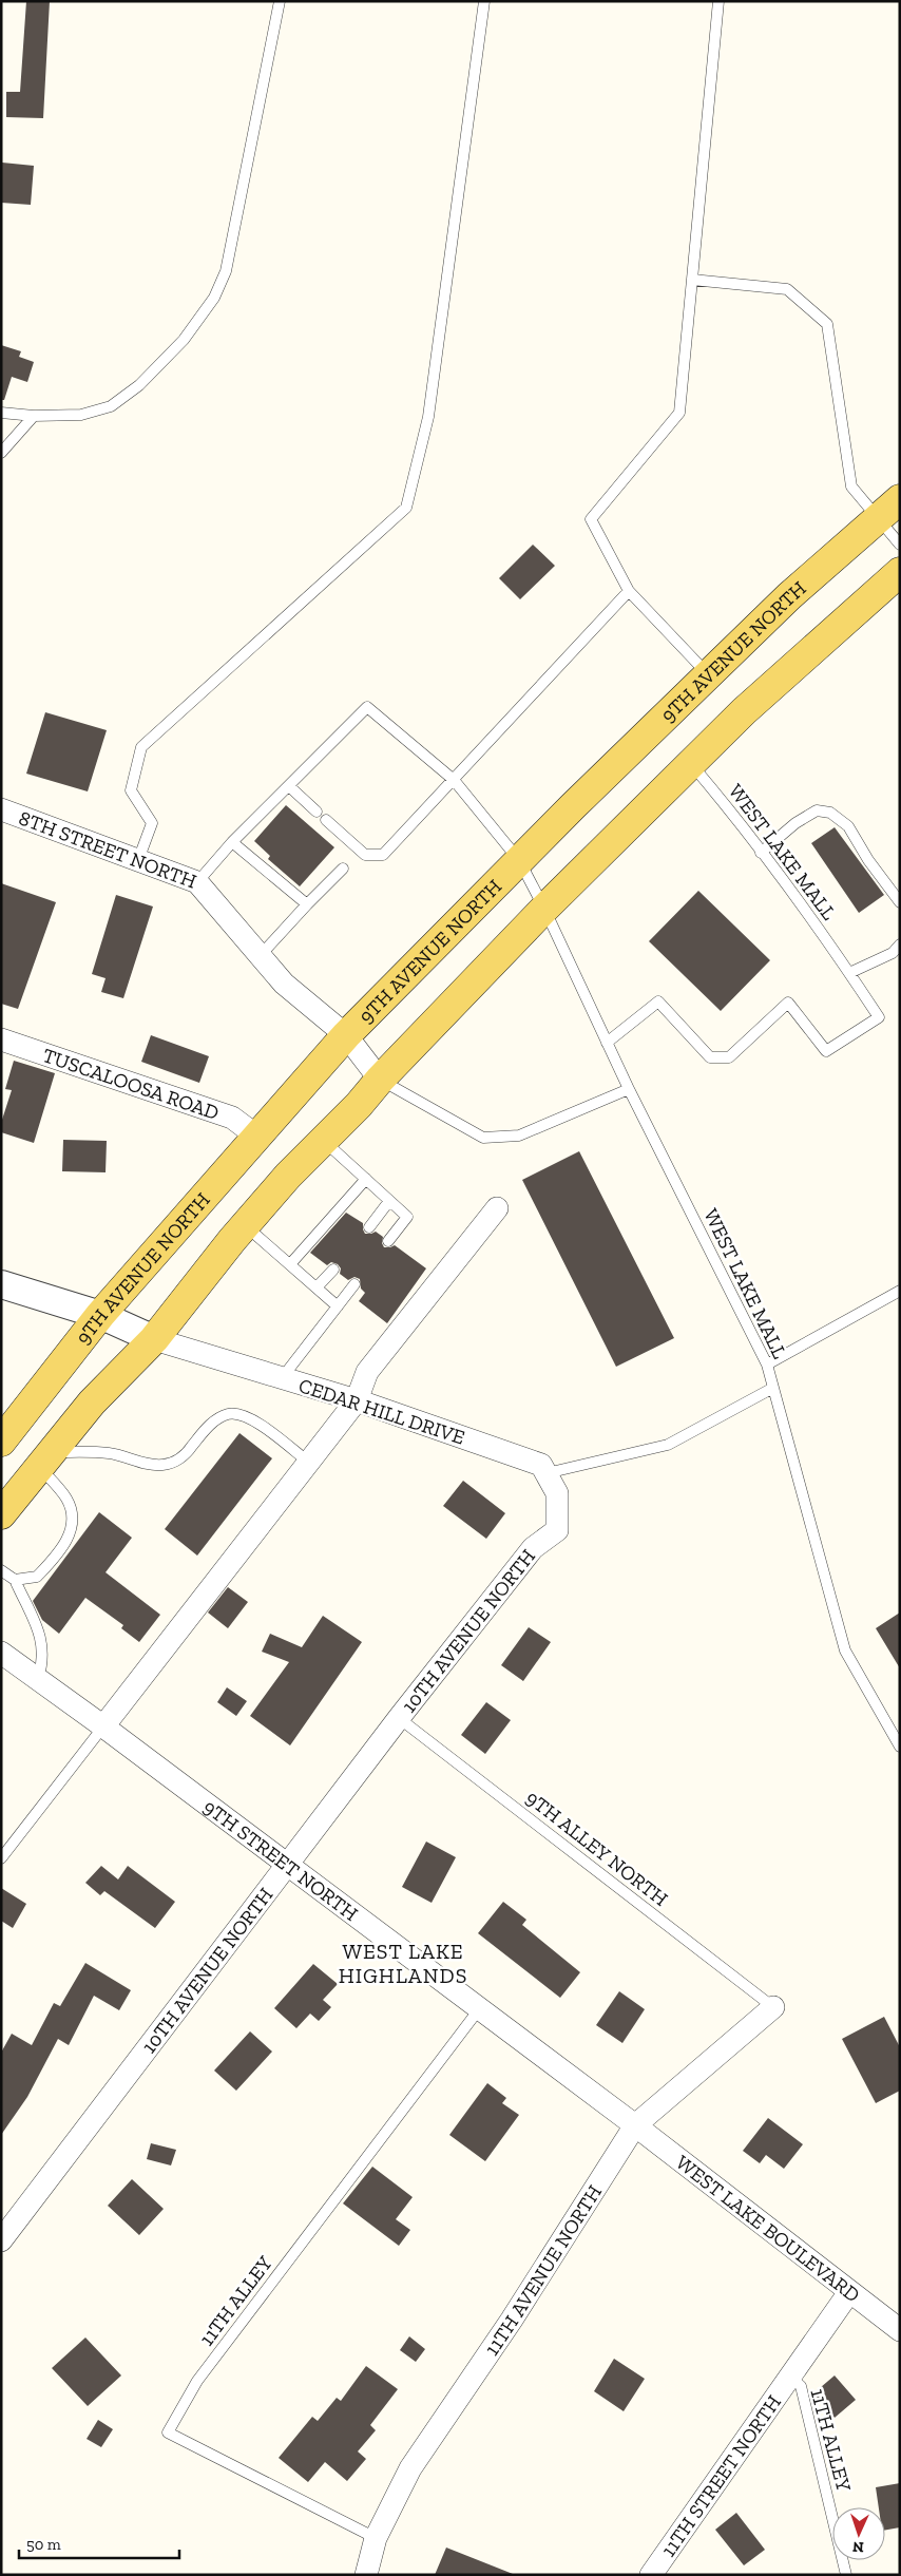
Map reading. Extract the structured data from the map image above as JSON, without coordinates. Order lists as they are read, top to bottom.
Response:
{
  "streets": {
    "main road": ["9TH AVENUE NORTH"],
    "street": [
      "8TH STREET NORTH",
      "TUSCALOOSA ROAD",
      "CEDAR HILL DRIVE",
      "10TH AVENUE NORTH",
      "9TH STREET NORTH",
      "WEST LAKE BOULEVARD",
      "11TH AVENUE NORTH",
      "11TH STREET NORTH"
    ],
    "lane": ["WEST LAKE MALL", "9TH ALLEY NORTH", "11TH ALLEY"]
  },
  "crossings": [
    ["9TH AVENUE NORTH", "8TH STREET NORTH"],
    ["9TH AVENUE NORTH", "WEST LAKE MALL"],
    ["9TH AVENUE NORTH", "TUSCALOOSA ROAD"],
    ["CEDAR HILL DRIVE", "10TH AVENUE NORTH"],
    ["10TH AVENUE NORTH", "9TH ALLEY NORTH"],
    ["10TH AVENUE NORTH", "9TH STREET NORTH"],
    ["9TH ALLEY NORTH", "11TH AVENUE NORTH"],
    ["9TH STREET NORTH", "WEST LAKE BOULEVARD"],
    ["9TH STREET NORTH", "11TH AVENUE NORTH"],
    ["9TH STREET NORTH", "11TH ALLEY"],
    ["WEST LAKE BOULEVARD", "11TH AVENUE NORTH"],
    ["WEST LAKE BOULEVARD", "11TH STREET NORTH"],
    ["11TH AVENUE NORTH", "11TH ALLEY"],
    ["11TH ALLEY", "11TH STREET NORTH"]
  ],
  "districts": ["WEST LAKE HIGHLANDS"],
  "scale_bar": "50 m",
  "north": "bottom"
}
